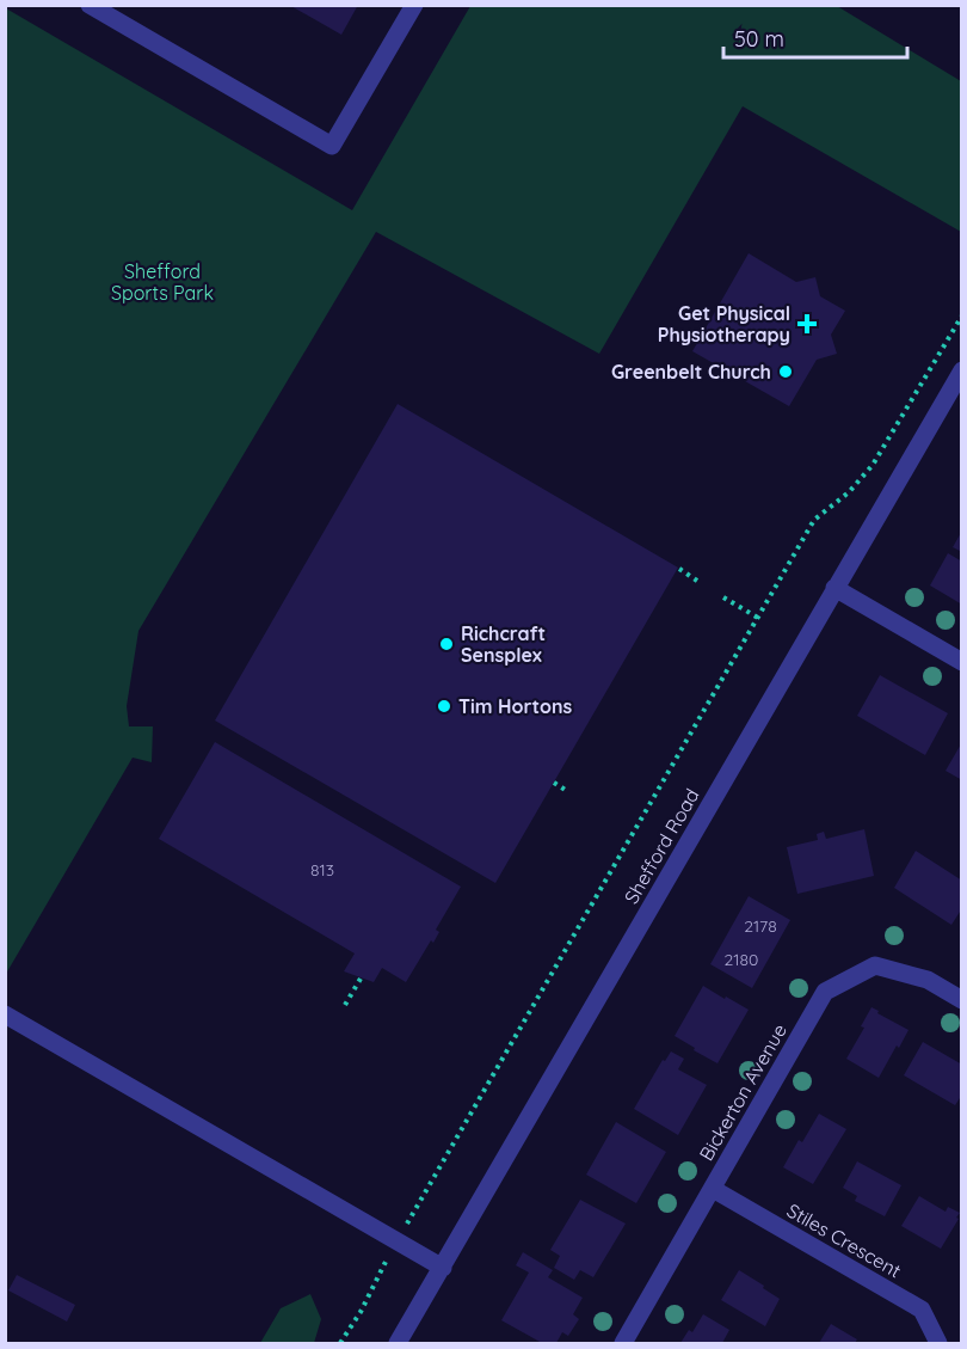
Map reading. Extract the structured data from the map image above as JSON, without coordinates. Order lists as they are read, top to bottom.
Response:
{
  "streets": {
    "street": ["Shefford Road", "Bickerton Avenue", "Stiles Crescent"]
  },
  "crossings": [
    ["Bickerton Avenue", "Stiles Crescent"]
  ],
  "parks": ["Shefford Sports Park"],
  "places": {
    "health": ["Get Physical Physiotherapy"],
    "other": ["Greenbelt Church", "Richcraft Sensplex", "Tim Hortons"]
  },
  "house_numbers": ["813", "2178", "2180"],
  "scale_bar": "50 m"
}
